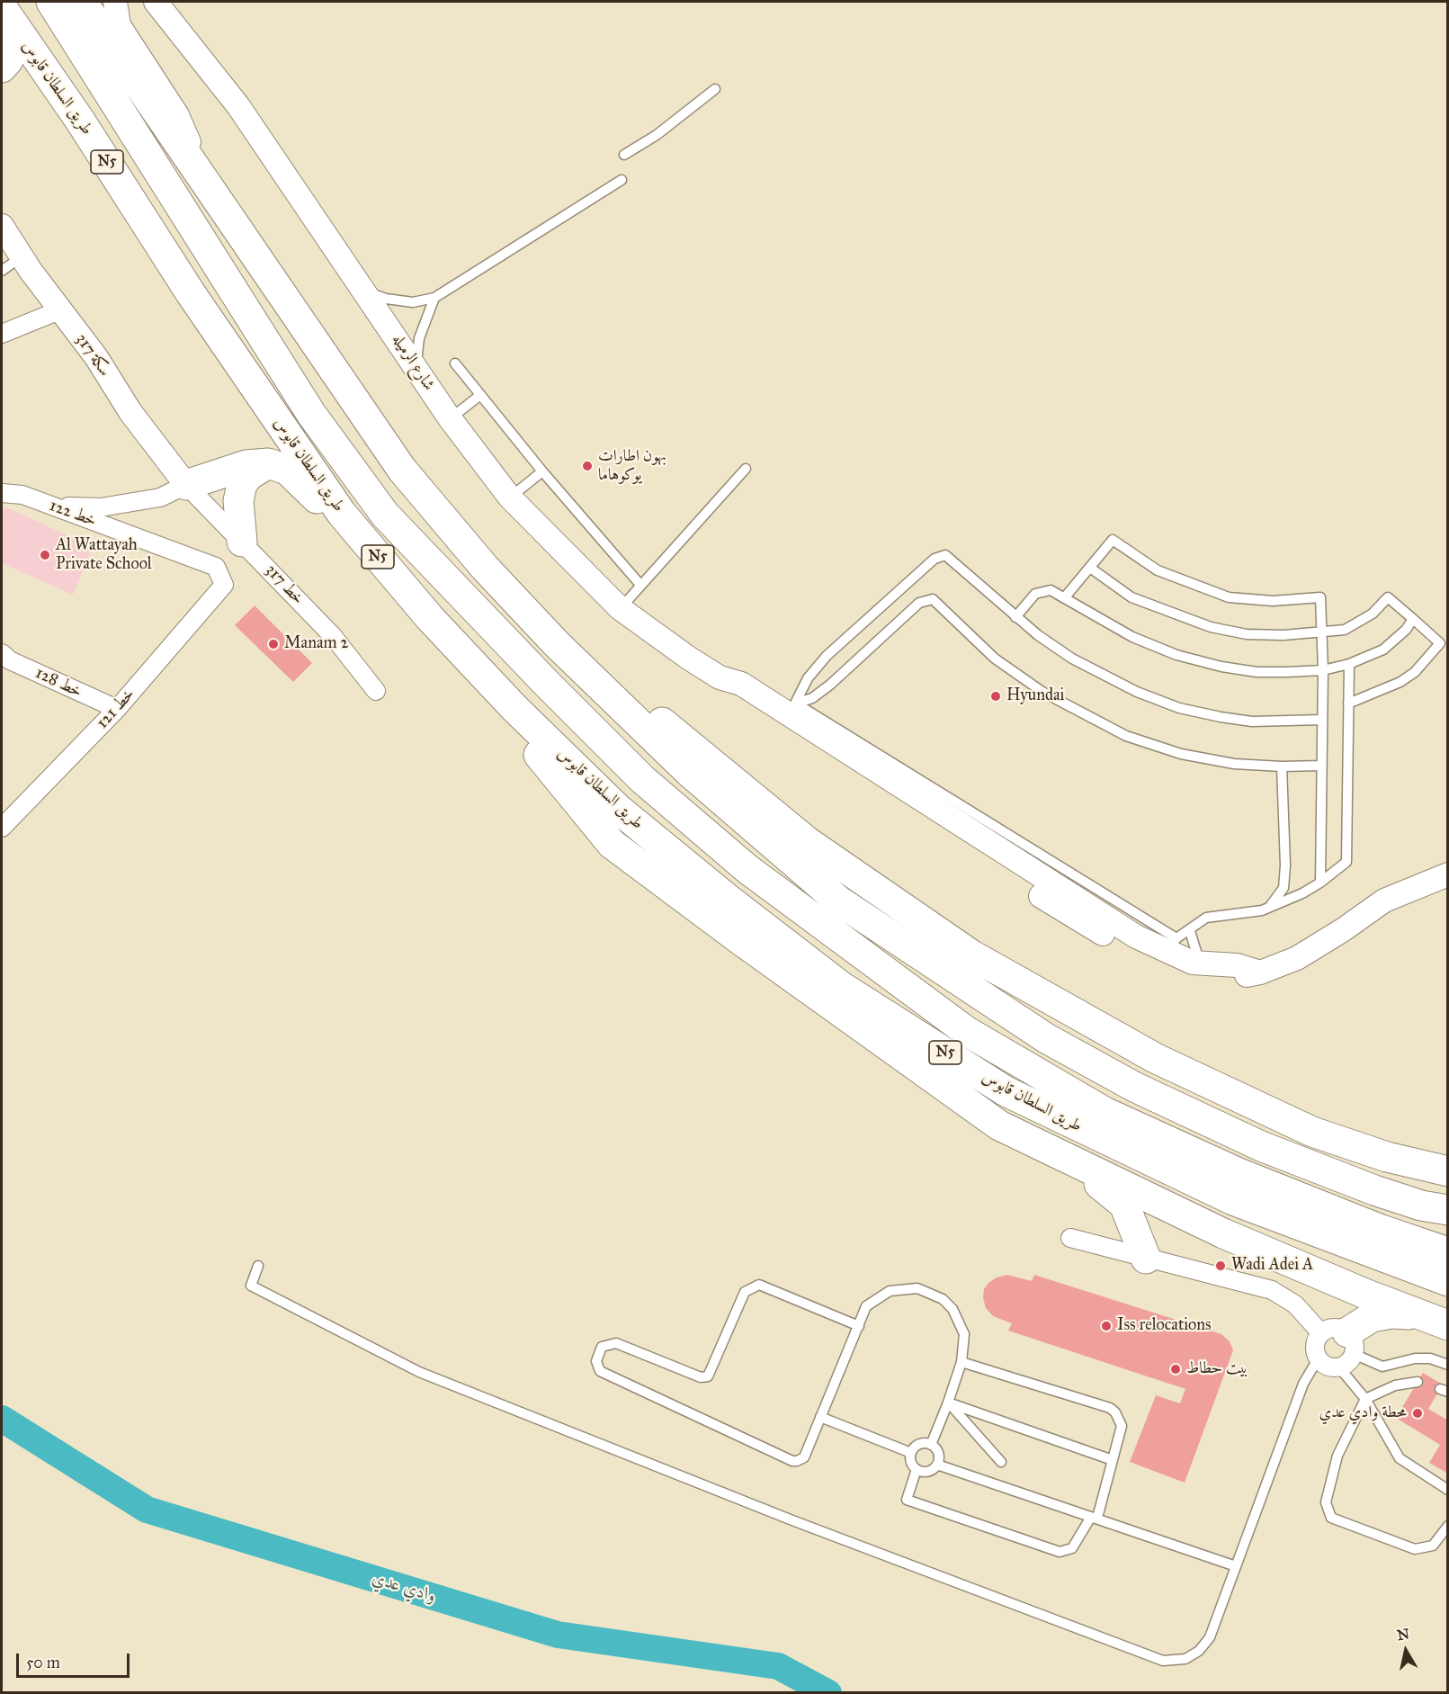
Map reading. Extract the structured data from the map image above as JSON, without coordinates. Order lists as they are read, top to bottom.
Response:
{
  "streets": {
    "highway": ["طريق السلطان قابوس", "N5"],
    "street": [
      "سكة 317",
      "شارع الرميله",
      "خط 122",
      "خط 317",
      "خط 128",
      "خط 121"
    ]
  },
  "crossings": [
    ["سكة 317", "خط 317"],
    ["خط 122", "خط 121"],
    ["خط 128", "خط 121"]
  ],
  "water": ["وادي عدي"],
  "places": [
    "بهون اطارات يوكوهاما",
    "Al Wattayah Private School",
    "Manam 2",
    "Hyundai",
    "Wadi Adei A",
    "Iss relocations",
    "بيت حطاط",
    "محطة وادي عدي"
  ],
  "scale_bar": "50 m",
  "north": "top"
}
